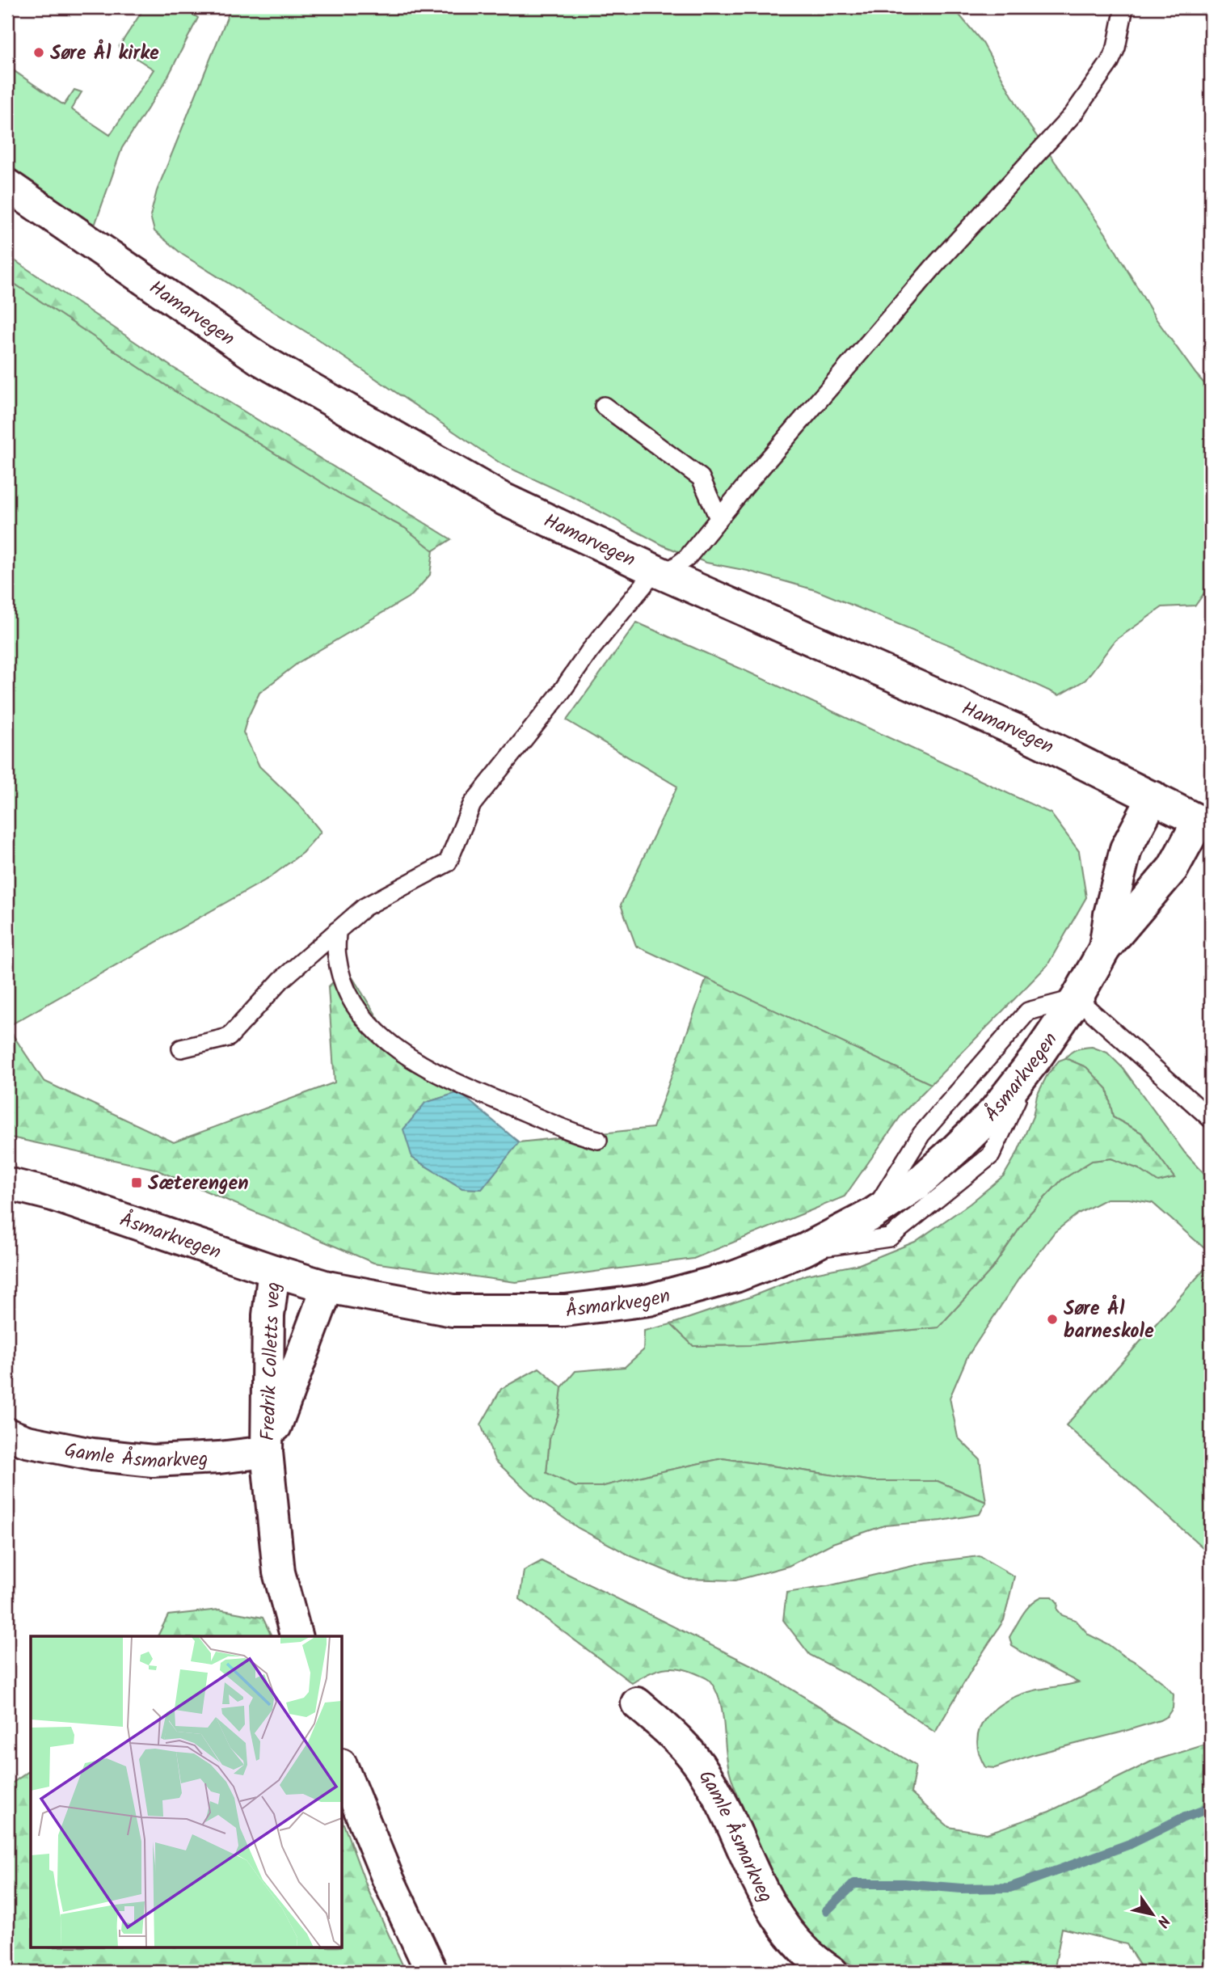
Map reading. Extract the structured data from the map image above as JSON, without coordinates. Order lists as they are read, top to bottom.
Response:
{
  "streets": {
    "main road": [
      "Hamarvegen",
      "Åsmarkvegen",
      "Fredrik Colletts veg",
      "Gamle Åsmarkveg"
    ]
  },
  "crossings": [
    ["Hamarvegen", "Åsmarkvegen"],
    ["Åsmarkvegen", "Fredrik Colletts veg"],
    ["Fredrik Colletts veg", "Gamle Åsmarkveg"]
  ],
  "places": {
    "other": ["Søre Ål kirke", "Søre Ål barneskole"],
    "transit": ["Sæterengen"]
  },
  "north": "bottom right"
}
